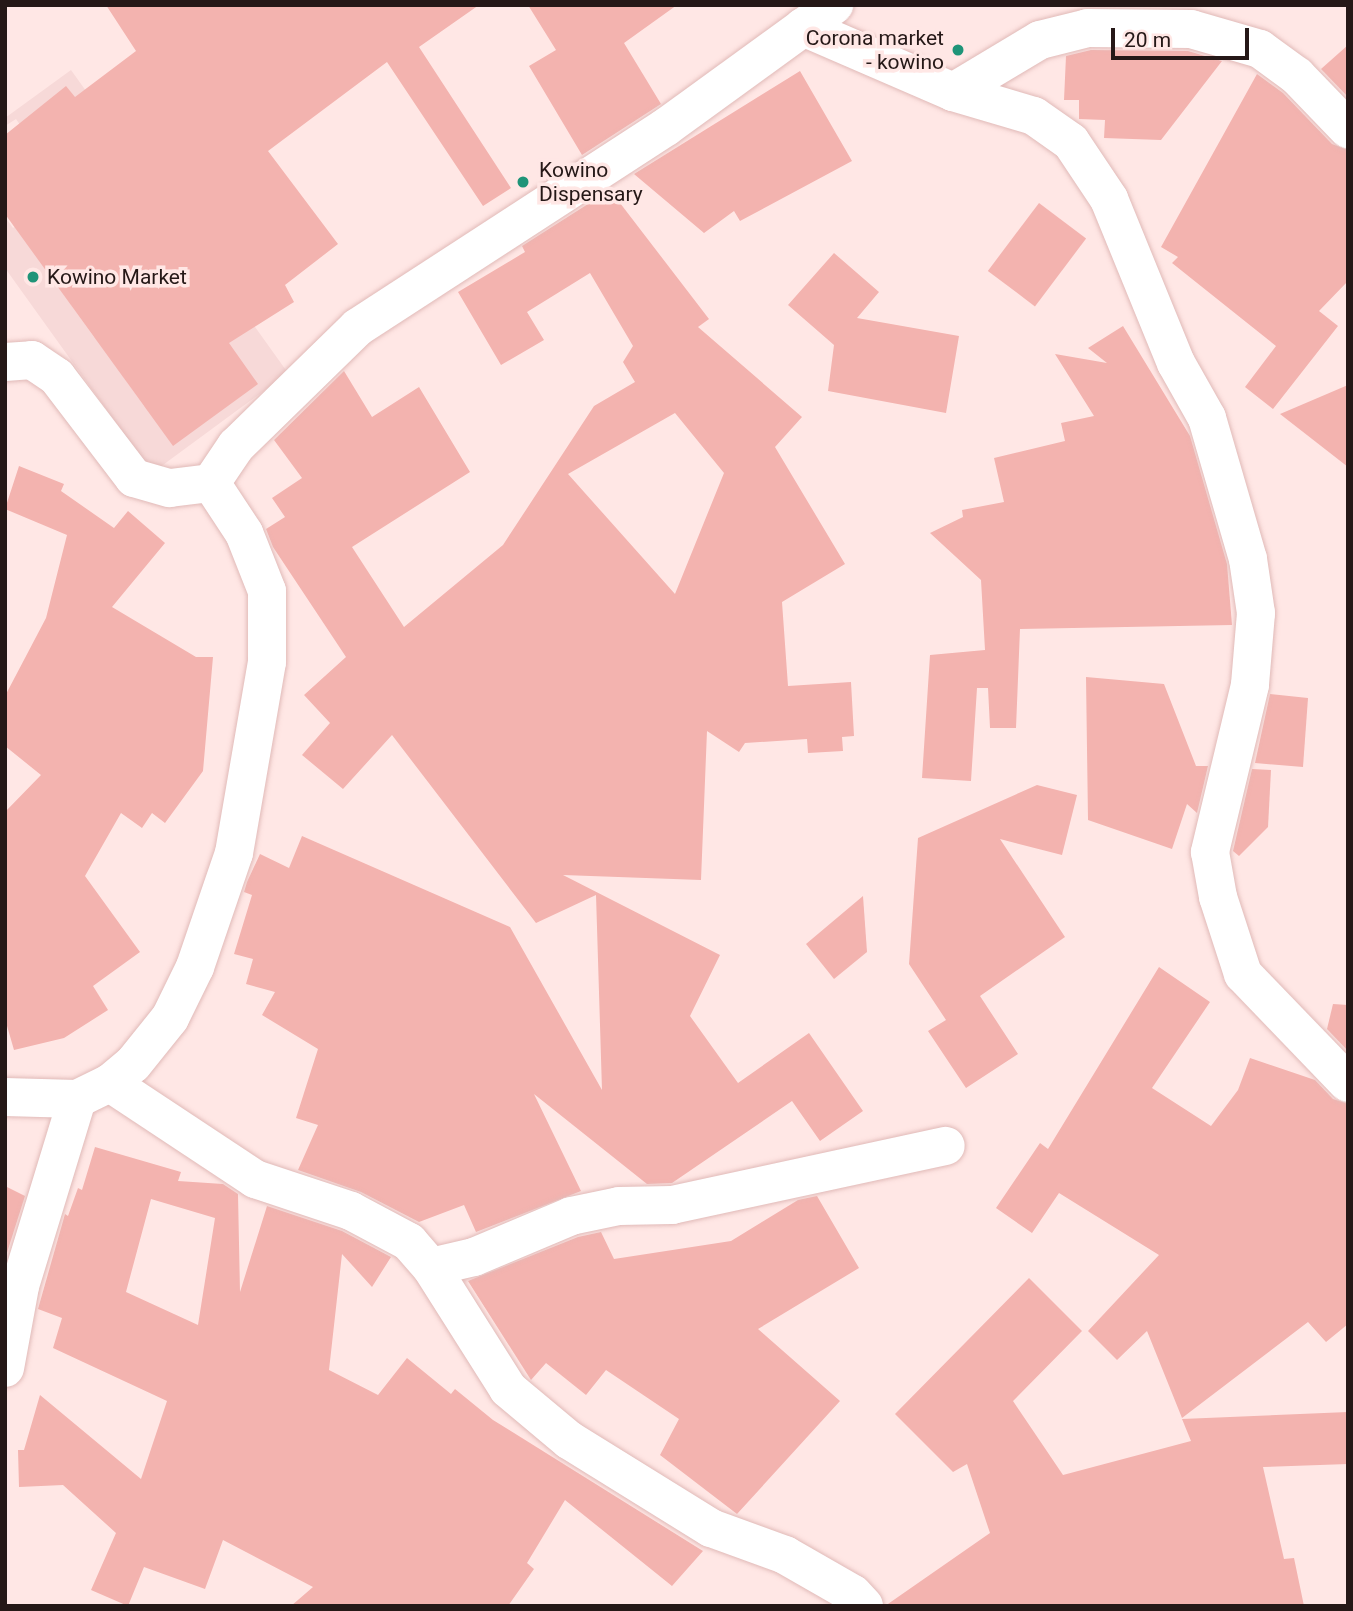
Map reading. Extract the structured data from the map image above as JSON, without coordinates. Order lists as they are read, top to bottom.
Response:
{
  "places": ["Corona market - kowino", "Kowino Dispensary", "Kowino Market"],
  "scale_bar": "20 m"
}
